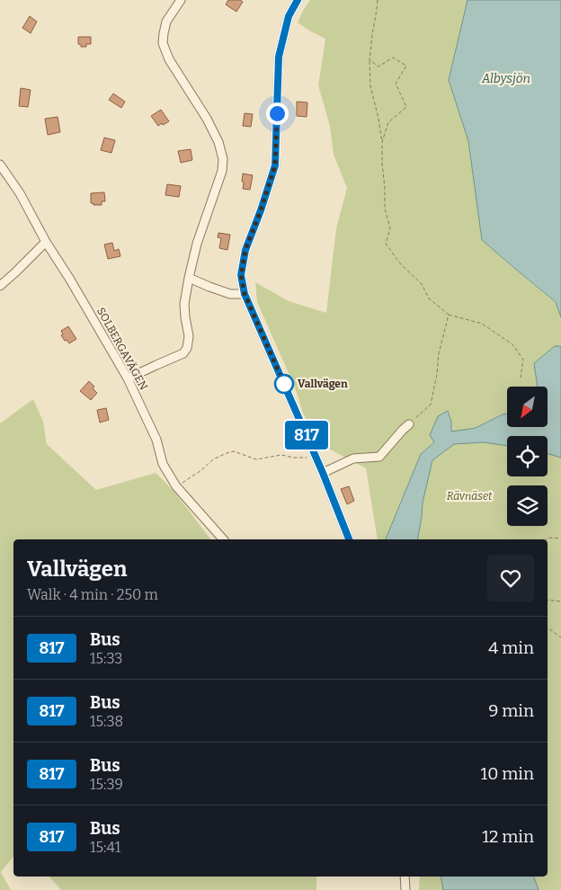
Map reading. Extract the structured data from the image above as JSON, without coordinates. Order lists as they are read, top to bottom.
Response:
{
  "streets": {
    "street": ["SOLBERGAVÄGEN"]
  },
  "water": ["Albysjön"],
  "parks": ["Rävnäset"],
  "places": ["Vallvägen"],
  "lines": ["bus line 817"],
  "north": "bottom left",
  "page": {
    "on_map": "817",
    "heading": ["Vallvägen", "Walk · 4 min · 250 m"],
    "list": [
      {
        "mark": "817",
        "name": "Bus",
        "note": "15:33",
        "value": "4 min"
      },
      {
        "mark": "817",
        "name": "Bus",
        "note": "15:38",
        "value": "9 min"
      },
      {
        "mark": "817",
        "name": "Bus",
        "note": "15:39",
        "value": "10 min"
      },
      {
        "mark": "817",
        "name": "Bus",
        "note": "15:41",
        "value": "12 min"
      }
    ]
  }
}
